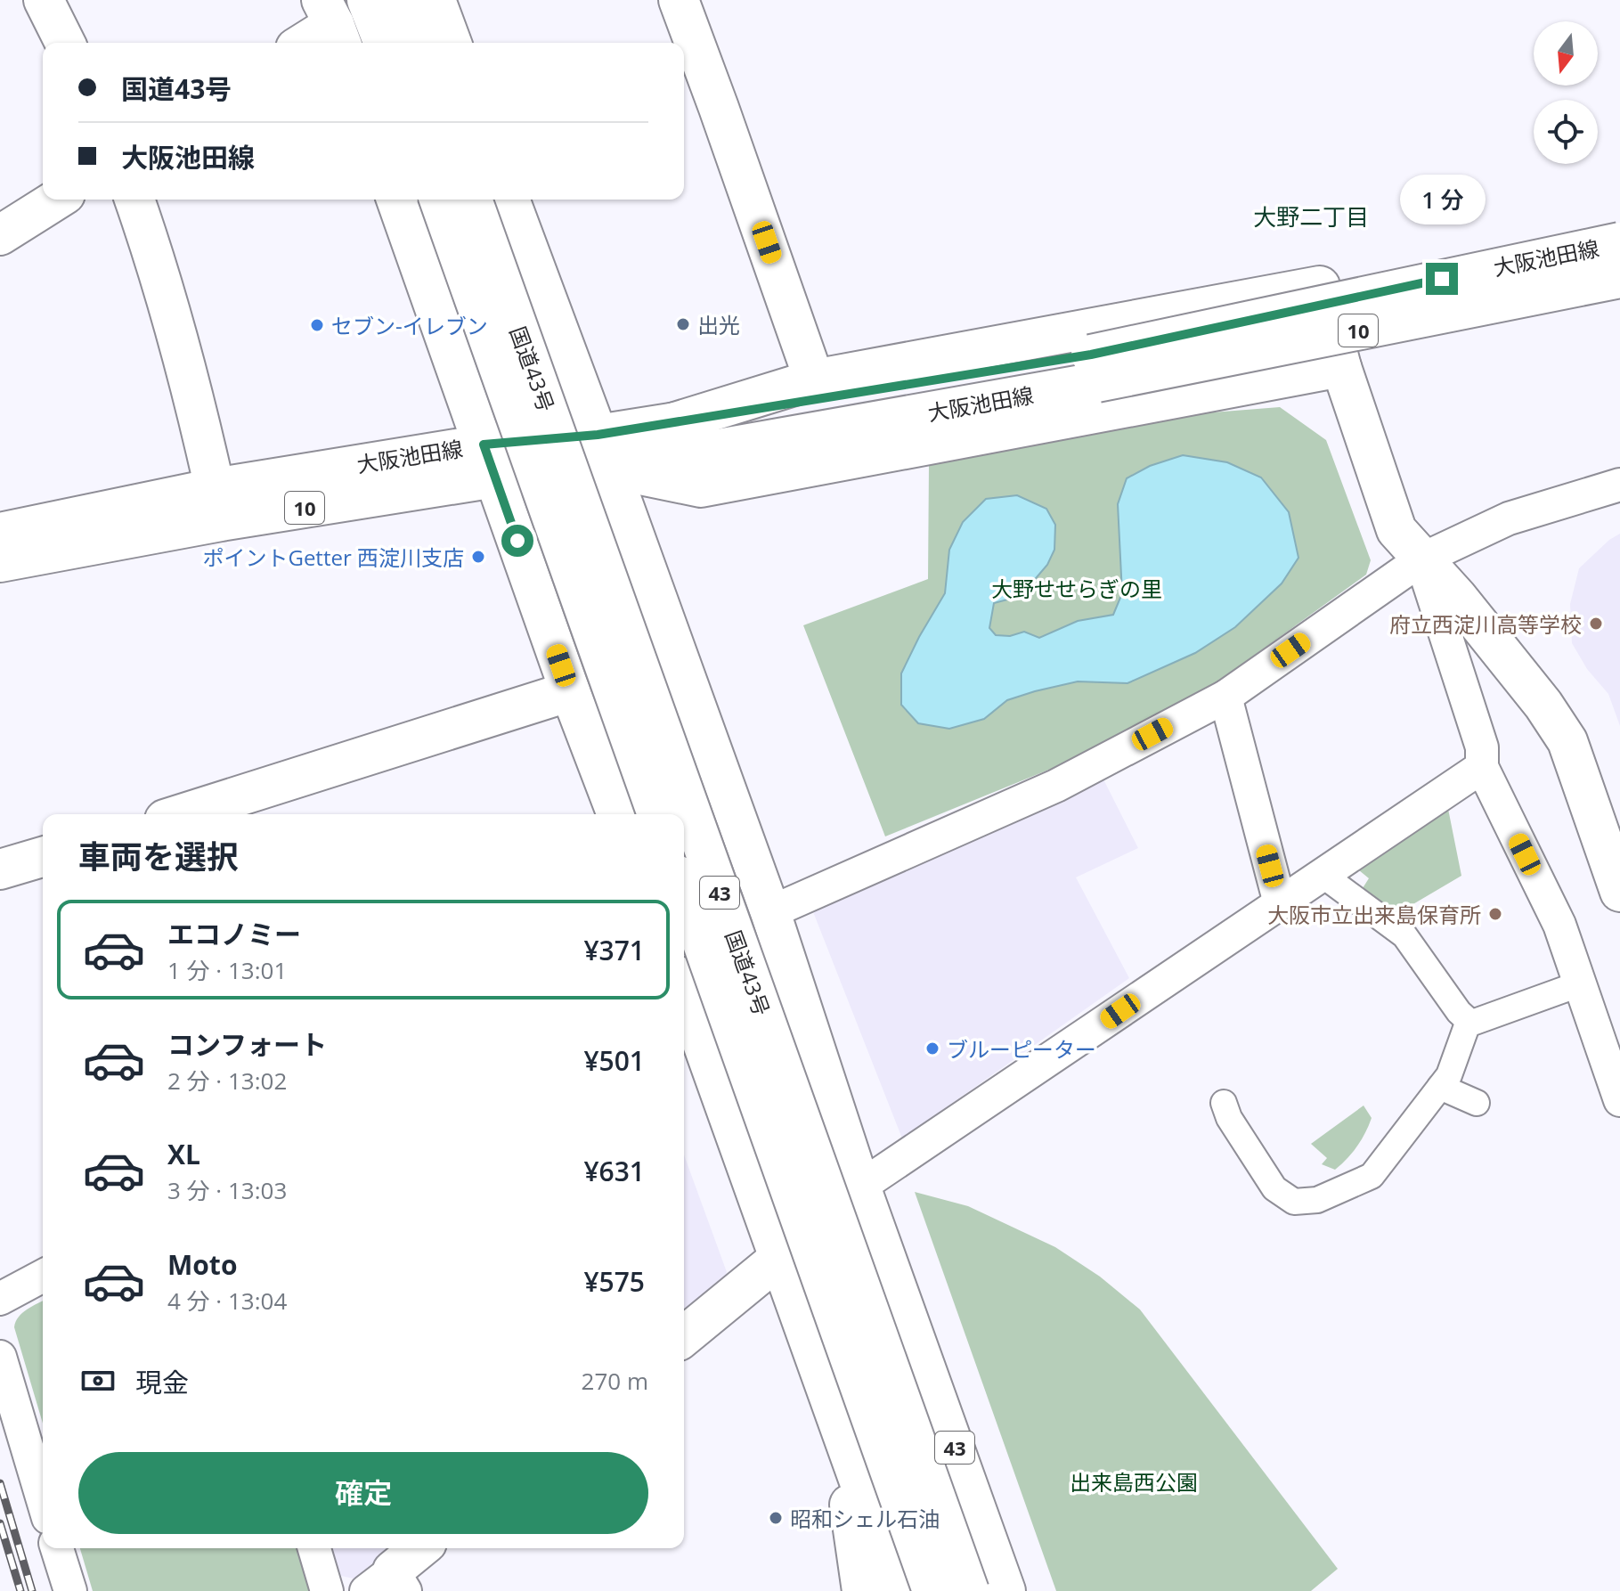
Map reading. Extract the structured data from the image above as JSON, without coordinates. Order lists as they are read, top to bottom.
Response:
{
  "streets": {
    "main road": [
      "大阪池田線",
      "10",
      "国道43号",
      "43"
    ]
  },
  "crossings": [
    ["大阪池田線", "国道43号"]
  ],
  "districts": ["大野二丁目"],
  "parks": ["大野せせらぎの里", "出来島西公園"],
  "places": [
    "出光",
    "セブン-イレブン",
    "ポイントGetter 西淀川支店",
    "府立西淀川高等学校",
    "大阪市立出来島保育所",
    "ブルーピーター",
    "昭和シェル石油"
  ],
  "north": "bottom",
  "page": {
    "banner": ["国道43号", "大阪池田線"],
    "bubble": "1 分",
    "heading": "車両を選択",
    "list": [
      {
        "name": "エコノミー",
        "note": "1 分 · 13:01",
        "value": "¥371"
      },
      {
        "name": "コンフォート",
        "note": "2 分 · 13:02",
        "value": "¥501"
      },
      {
        "name": "XL",
        "note": "3 分 · 13:03",
        "value": "¥631"
      },
      {
        "name": "Moto",
        "note": "4 分 · 13:04",
        "value": "¥575"
      }
    ],
    "pay": ["現金", "270 m"],
    "buttons": "確定"
  }
}
